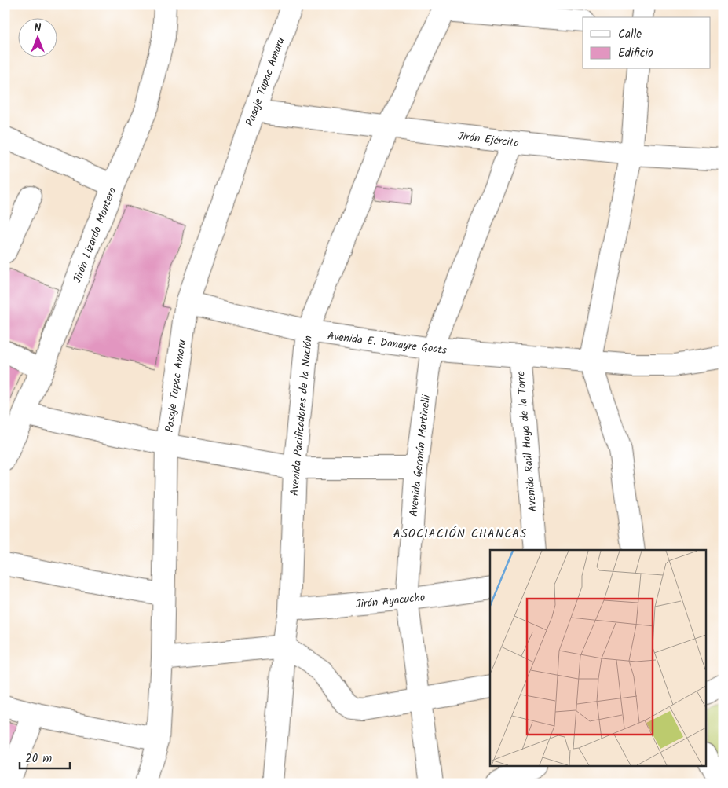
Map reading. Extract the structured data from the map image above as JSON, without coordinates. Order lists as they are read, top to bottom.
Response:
{
  "streets": {
    "street": [
      "Pasaje Tupac Amaru",
      "Jirón Ejército",
      "Jirón Lizardo Montero",
      "Avenida E. Donayre Goots",
      "Avenida Pacificadores de la Nación",
      "Avenida Raúl Haya de la Torre",
      "Avenida Germán Martinelli",
      "Jirón Ayacucho"
    ]
  },
  "crossings": [
    ["Pasaje Tupac Amaru", "Jirón Ejército"],
    ["Pasaje Tupac Amaru", "Avenida E. Donayre Goots"],
    ["Jirón Ejército", "Avenida Pacificadores de la Nación"],
    ["Jirón Ejército", "Avenida Germán Martinelli"],
    ["Avenida E. Donayre Goots", "Avenida Pacificadores de la Nación"],
    ["Avenida E. Donayre Goots", "Avenida Raúl Haya de la Torre"],
    ["Avenida E. Donayre Goots", "Avenida Germán Martinelli"],
    ["Avenida Pacificadores de la Nación", "Jirón Ayacucho"],
    ["Avenida Germán Martinelli", "Jirón Ayacucho"]
  ],
  "districts": ["ASOCIACIÓN CHANCAS"],
  "legend": ["Calle", "Edificio"],
  "scale_bar": "20 m",
  "north": "top"
}
